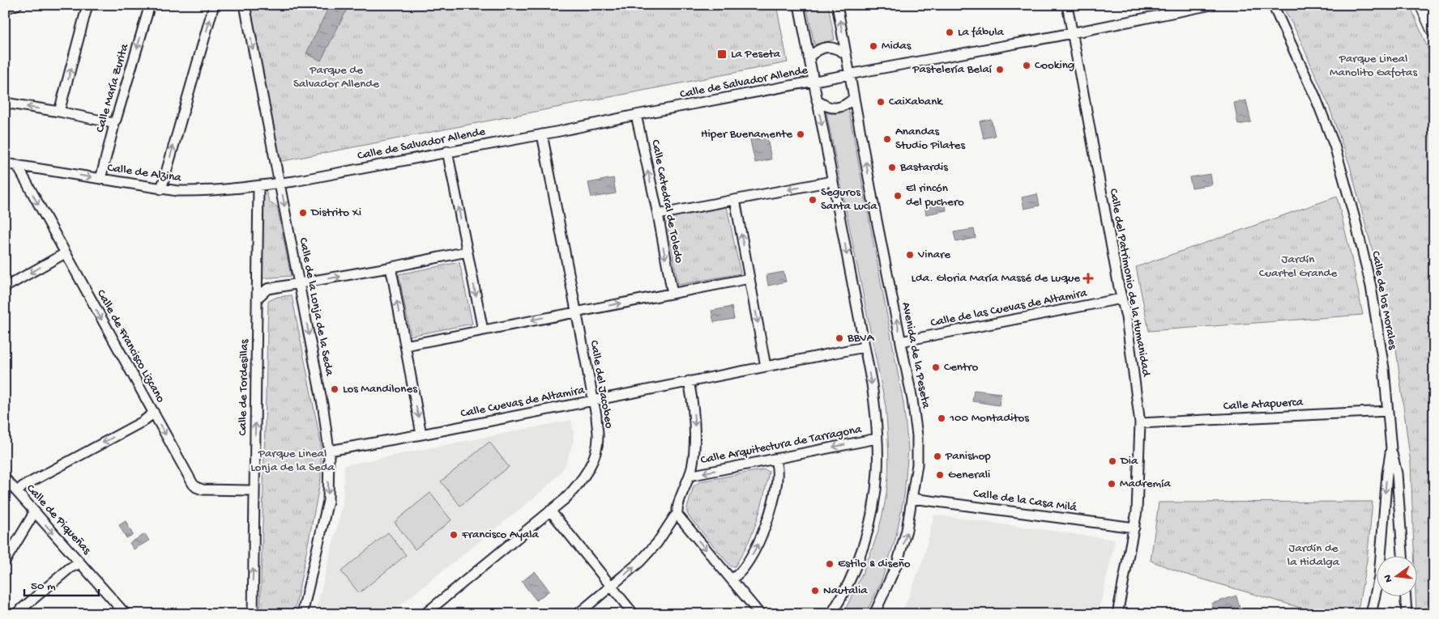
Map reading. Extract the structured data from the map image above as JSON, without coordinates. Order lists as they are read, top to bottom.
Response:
{
  "streets": {
    "street": [
      "Calle de Salvador Allende",
      "Calle María Zurita",
      "Calle de Alzina",
      "Calle Catedral de Toledo",
      "Calle del Patrimonio de la Humanidad",
      "Calle de los Morales",
      "Calle de la Lonja de la Seda",
      "Calle de las Cuevas de Altamira",
      "Calle de Francisco Lizcano",
      "Avenida de la Peseta",
      "Calle del Jacobeo",
      "Calle de Tordesillas",
      "Calle Cuevas de Altamira",
      "Calle Atapuerca",
      "Calle Arquitectura de Tarragona",
      "Calle de la Casa Milá",
      "Calle de Piqueñas"
    ]
  },
  "crossings": [
    ["Calle de Salvador Allende", "Calle de Alzina"],
    ["Calle de Salvador Allende", "Calle Catedral de Toledo"],
    ["Calle de Salvador Allende", "Calle del Patrimonio de la Humanidad"],
    ["Calle de Salvador Allende", "Calle de la Lonja de la Seda"],
    ["Calle de Salvador Allende", "Avenida de la Peseta"],
    ["Calle de Salvador Allende", "Calle del Jacobeo"],
    ["Calle María Zurita", "Calle de Alzina"],
    ["Calle de Alzina", "Calle de la Lonja de la Seda"],
    ["Calle de Alzina", "Calle de Francisco Lizcano"],
    ["Calle de Alzina", "Calle de Tordesillas"],
    ["Calle del Patrimonio de la Humanidad", "Calle de las Cuevas de Altamira"],
    ["Calle del Patrimonio de la Humanidad", "Calle Atapuerca"],
    ["Calle del Patrimonio de la Humanidad", "Calle de la Casa Milá"],
    ["Calle de los Morales", "Calle Atapuerca"],
    ["Calle de la Lonja de la Seda", "Calle Cuevas de Altamira"],
    ["Calle de las Cuevas de Altamira", "Avenida de la Peseta"],
    ["Calle de Francisco Lizcano", "Calle de Tordesillas"],
    ["Avenida de la Peseta", "Calle de la Casa Milá"],
    ["Calle del Jacobeo", "Calle Cuevas de Altamira"]
  ],
  "one_way": [
    "Calle de la Lonja de la Seda",
    "Calle de Francisco Lizcano",
    "Calle de Tordesillas",
    "Calle Arquitectura de Tarragona",
    "Calle de Piqueñas"
  ],
  "parks": [
    "Parque Lineal Manolito Gafotas",
    "Parque de Salvador Allende",
    "Jardín Cuartel Grande",
    "Parque Lineal Lonja de la Seda",
    "Jardín de la Hidalga"
  ],
  "places": {
    "other": [
      "La fábula",
      "Midas",
      "Cooking",
      "Pastelería Belaí",
      "Caixabank",
      "Hiper Buenamente",
      "Anandas Studio Pilates",
      "Bastardis",
      "El rincón del puchero",
      "Seguros Santa Lucía",
      "Distrito Xi",
      "Vinare",
      "BBVA",
      "Centro",
      "Los Mandilones",
      "100 Montaditos",
      "Panishop",
      "Dia",
      "Generali",
      "Madremía",
      "Francisco Ayala",
      "Estilo & diseño",
      "Nautalia"
    ],
    "transit": ["La Peseta"],
    "health": ["Lda. Gloria María Massé de Luque"]
  },
  "scale_bar": "50 m",
  "north": "left"
}
